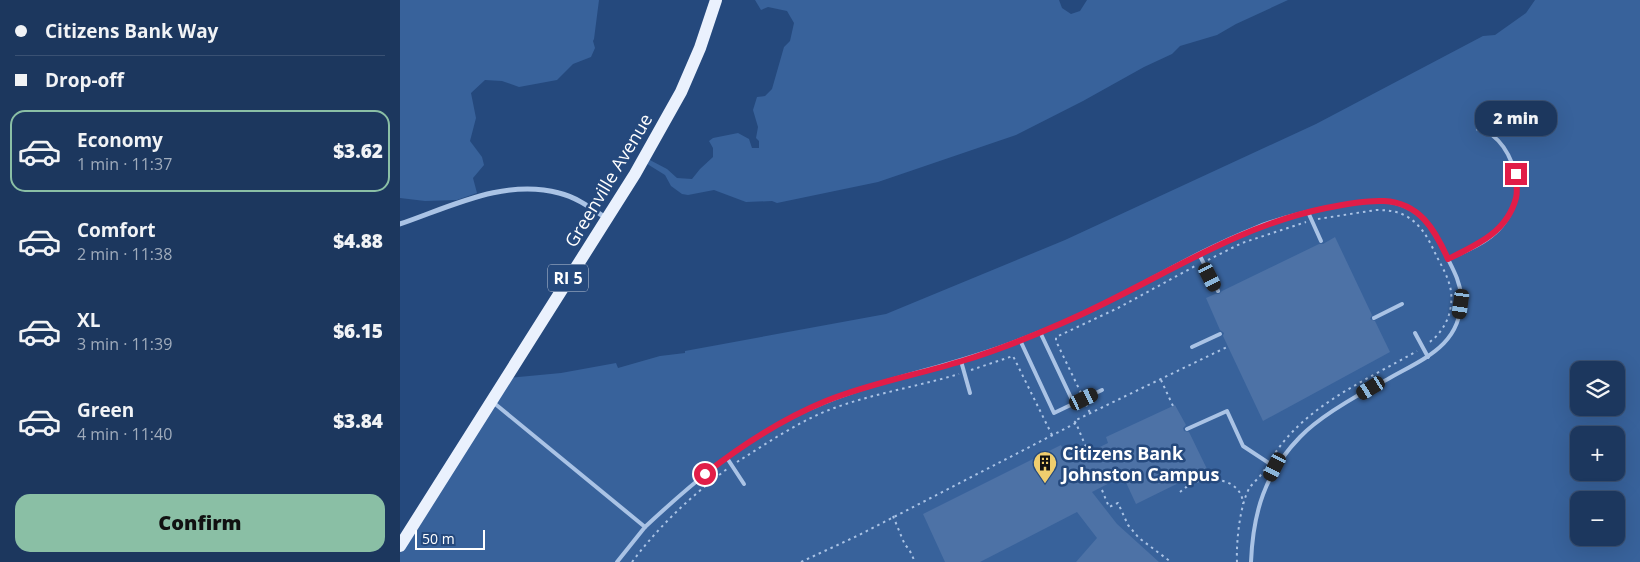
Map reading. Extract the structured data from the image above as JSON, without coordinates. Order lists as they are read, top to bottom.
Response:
{
  "streets": {
    "main road": ["Greenville Avenue", "RI 5"]
  },
  "places": {
    "building": ["Citizens Bank Johnston Campus"]
  },
  "scale_bar": "50 m",
  "page": {
    "banner": ["Citizens Bank Way", "Drop-off"],
    "bubble": "2 min",
    "list": [
      {
        "name": "Economy",
        "note": "1 min · 11:37",
        "value": "$3.62"
      },
      {
        "name": "Comfort",
        "note": "2 min · 11:38",
        "value": "$4.88"
      },
      {
        "name": "XL",
        "note": "3 min · 11:39",
        "value": "$6.15"
      },
      {
        "name": "Green",
        "note": "4 min · 11:40",
        "value": "$3.84"
      }
    ],
    "map_buttons": ["+", "−"],
    "buttons": "Confirm",
    "scale": "50 m"
  }
}
